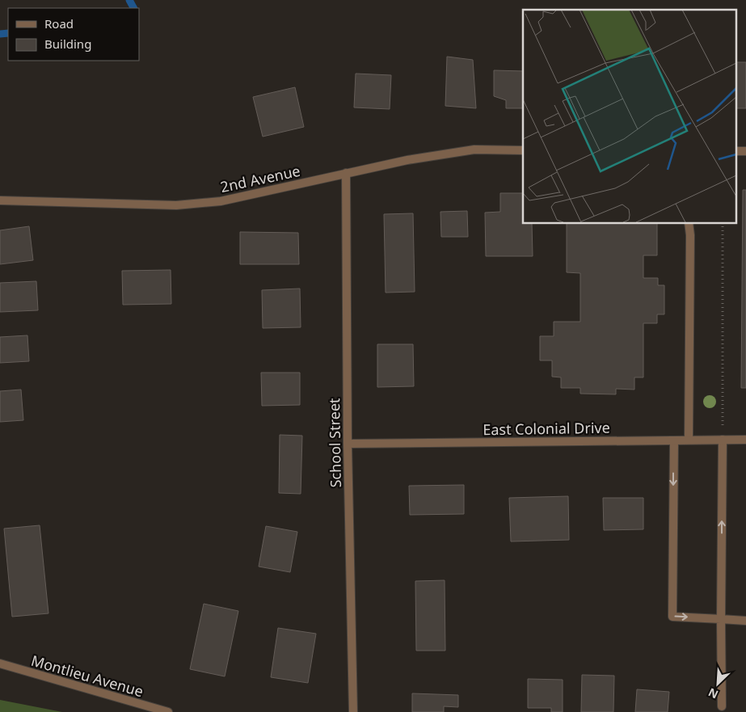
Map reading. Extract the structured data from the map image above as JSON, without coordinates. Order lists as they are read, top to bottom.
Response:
{
  "streets": {
    "street": [
      "2nd Avenue",
      "East Colonial Drive",
      "School Street",
      "Montlieu Avenue"
    ]
  },
  "crossings": [
    ["2nd Avenue", "School Street"],
    ["East Colonial Drive", "School Street"]
  ],
  "legend": ["Road", "Building"],
  "north": "bottom left"
}
